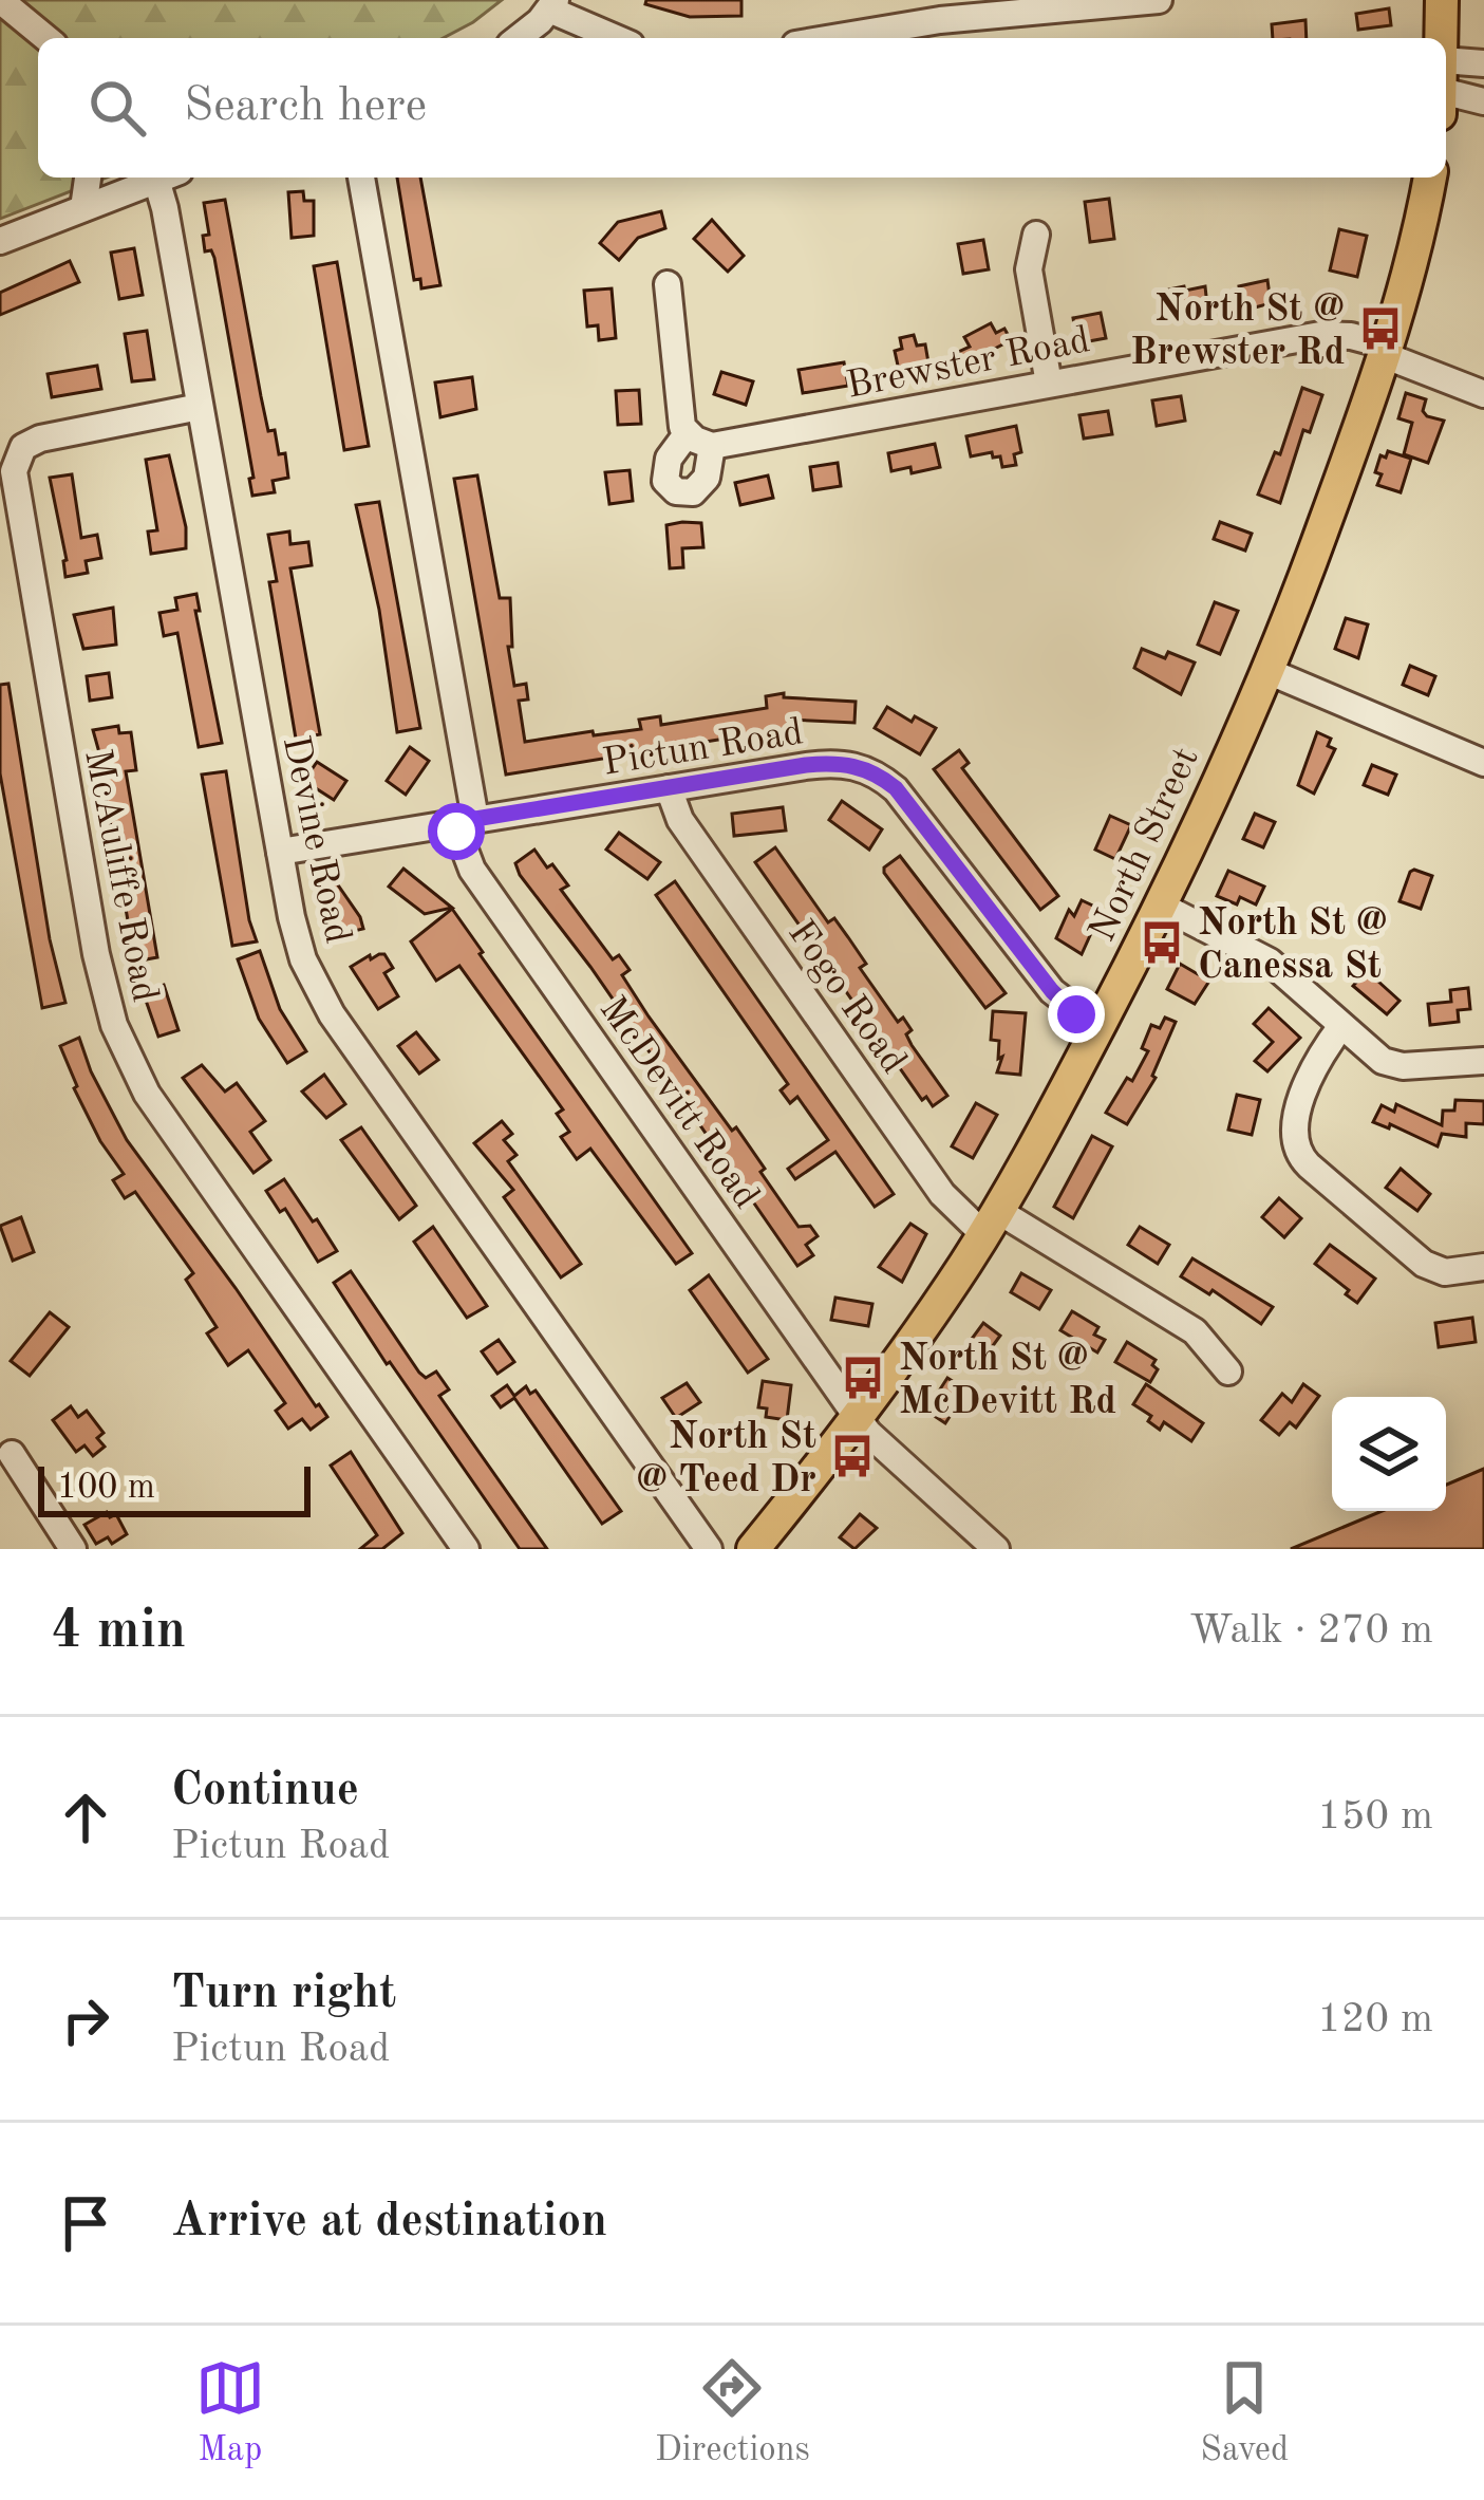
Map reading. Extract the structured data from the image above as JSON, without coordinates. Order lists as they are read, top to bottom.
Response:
{
  "streets": {
    "main road": ["North Street"],
    "street": [
      "Brewster Road",
      "Pictun Road",
      "Devine Road",
      "McAuliffe Road",
      "Fogo Road",
      "McDevitt Road"
    ]
  },
  "crossings": [
    ["Brewster Road", "North Street"],
    ["Pictun Road", "Devine Road"],
    ["Pictun Road", "North Street"],
    ["Pictun Road", "Fogo Road"],
    ["Pictun Road", "McDevitt Road"],
    ["Devine Road", "McAuliffe Road"],
    ["North Street", "Fogo Road"],
    ["North Street", "McDevitt Road"]
  ],
  "places": {
    "bus stop": [
      "North St @ Brewster Rd",
      "North St @ Canessa St",
      "North St @ McDevitt Rd",
      "North St @ Teed Dr"
    ]
  },
  "scale_bar": "100 m",
  "page": {
    "search": "Search here",
    "scale": "100 m",
    "heading": ["4 min", "Walk · 270 m"],
    "list": [
      ["Continue", "Pictun Road", "150 m"],
      ["Turn right", "Pictun Road", "120 m"],
      "Arrive at destination"
    ],
    "nav": ["Map", "Directions", "Saved"]
  }
}
